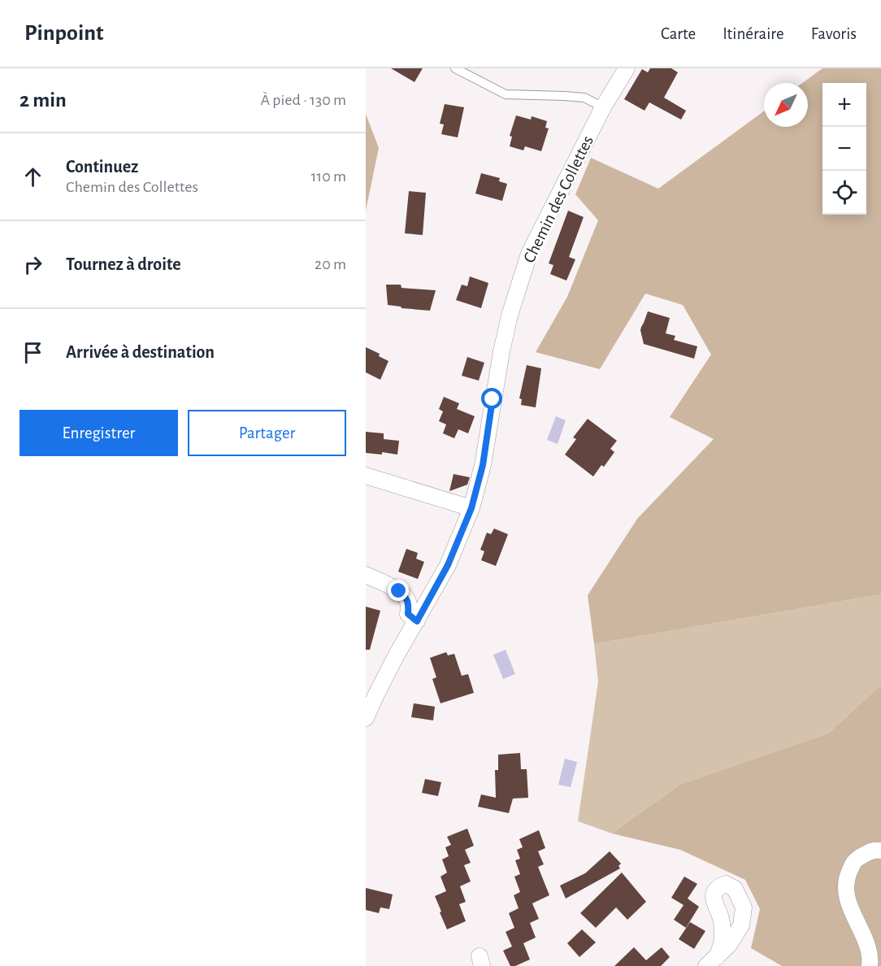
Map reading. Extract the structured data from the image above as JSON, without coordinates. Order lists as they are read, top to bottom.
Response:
{
  "streets": {
    "street": ["Chemin des Collettes"]
  },
  "north": "bottom left",
  "page": {
    "header": "Pinpoint",
    "nav": ["Carte", "Itinéraire", "Favoris"],
    "heading": ["2 min", "À pied · 130 m"],
    "map_buttons": ["+", "−"],
    "list": [
      ["Continuez", "Chemin des Collettes", "110 m"],
      ["Tournez à droite", "20 m"],
      "Arrivée à destination"
    ],
    "buttons": ["Enregistrer", "Partager"]
  }
}
